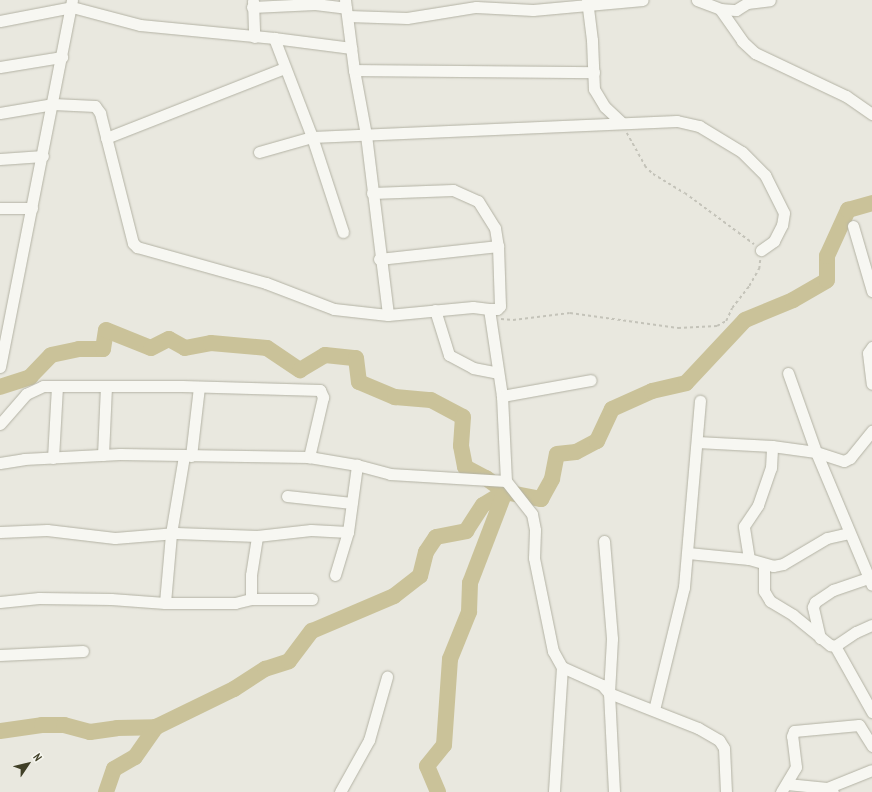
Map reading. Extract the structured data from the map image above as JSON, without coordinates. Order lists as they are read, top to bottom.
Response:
{
  "north": "top right"
}
